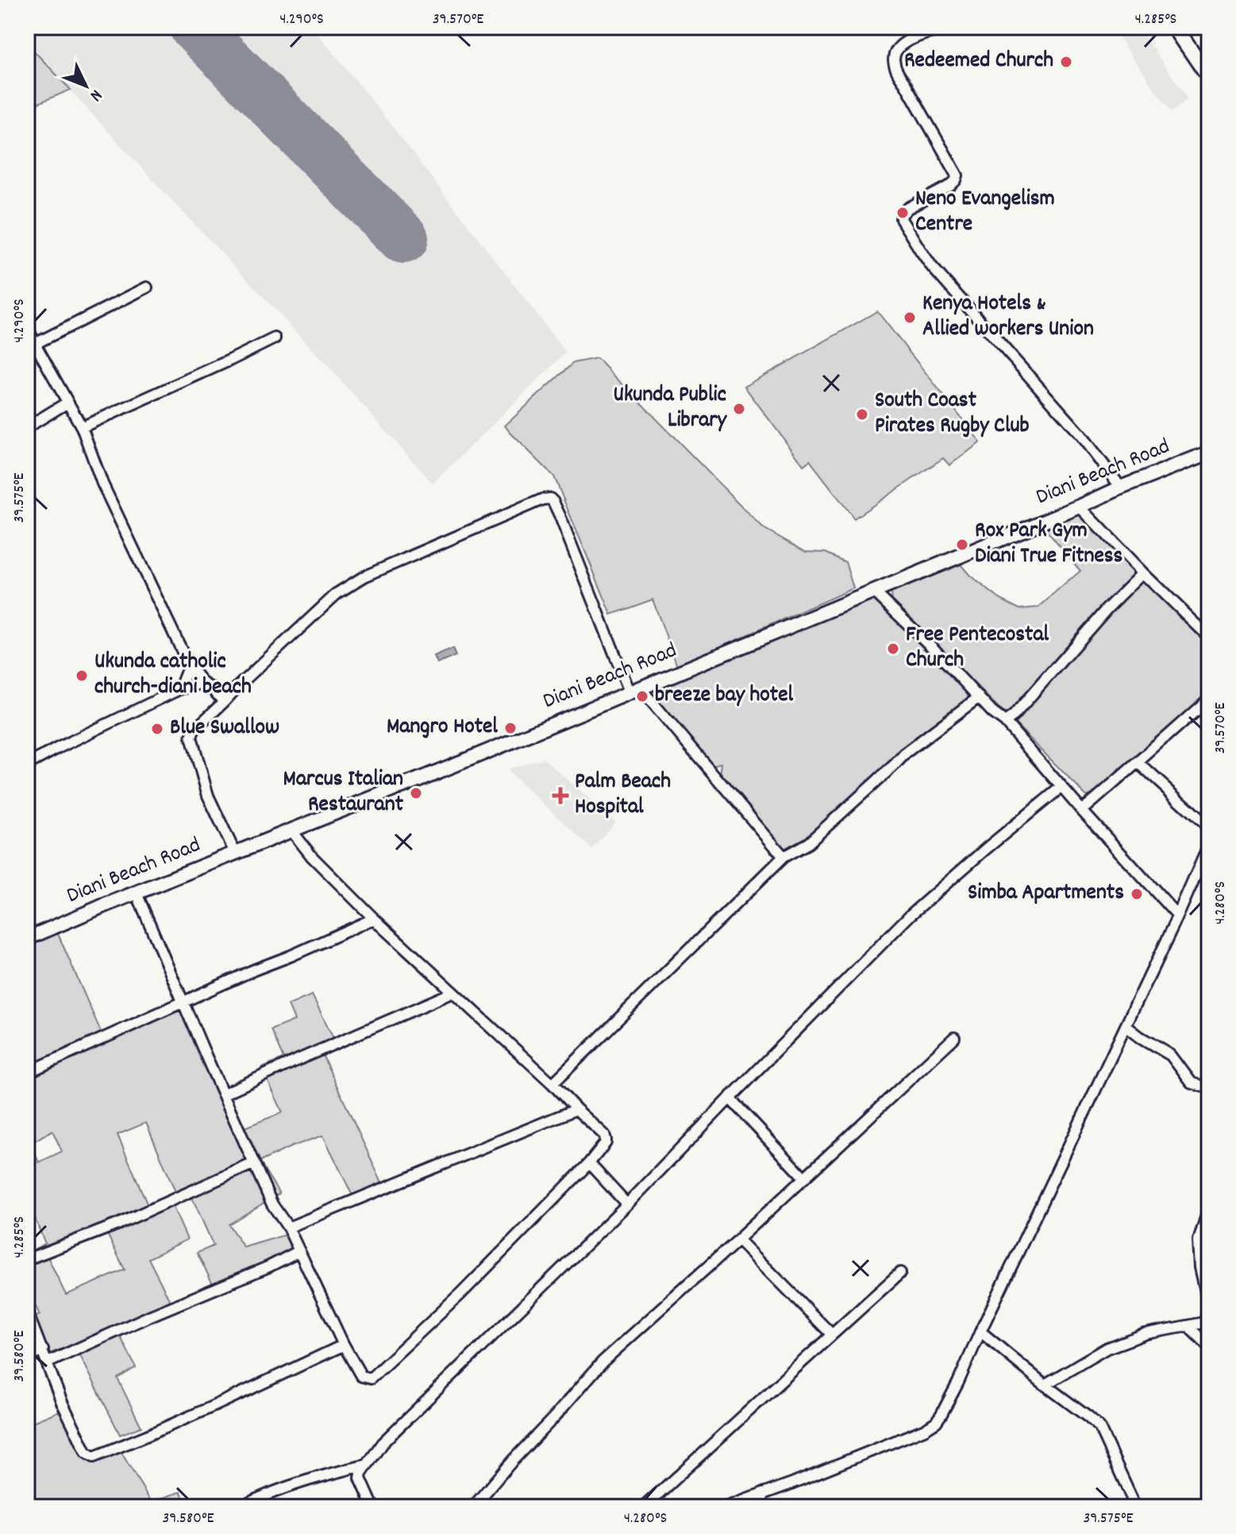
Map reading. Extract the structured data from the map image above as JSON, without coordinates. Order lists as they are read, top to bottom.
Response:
{
  "streets": {
    "main road": ["Diani Beach Road"]
  },
  "places": {
    "other": [
      "Redeemed Church",
      "Neno Evangelism Centre",
      "Kenya Hotels & Allied workers Union",
      "Ukunda Public Library",
      "South Coast Pirates Rugby Club",
      "Rox Park Gym Diani True Fitness",
      "Free Pentecostal Church",
      "Ukunda catholic church-diani beach",
      "breeze bay hotel",
      "Mangro Hotel",
      "Blue Swallow",
      "Marcus Italian Restaurant",
      "Simba Apartments"
    ],
    "health": ["Palm Beach Hospital"]
  },
  "north": "bottom right",
  "coordinates": [
    "4.290°S",
    "39.570°E",
    "4.285°S",
    "39.575°E",
    "4.280°S",
    "39.580°E"
  ]
}
